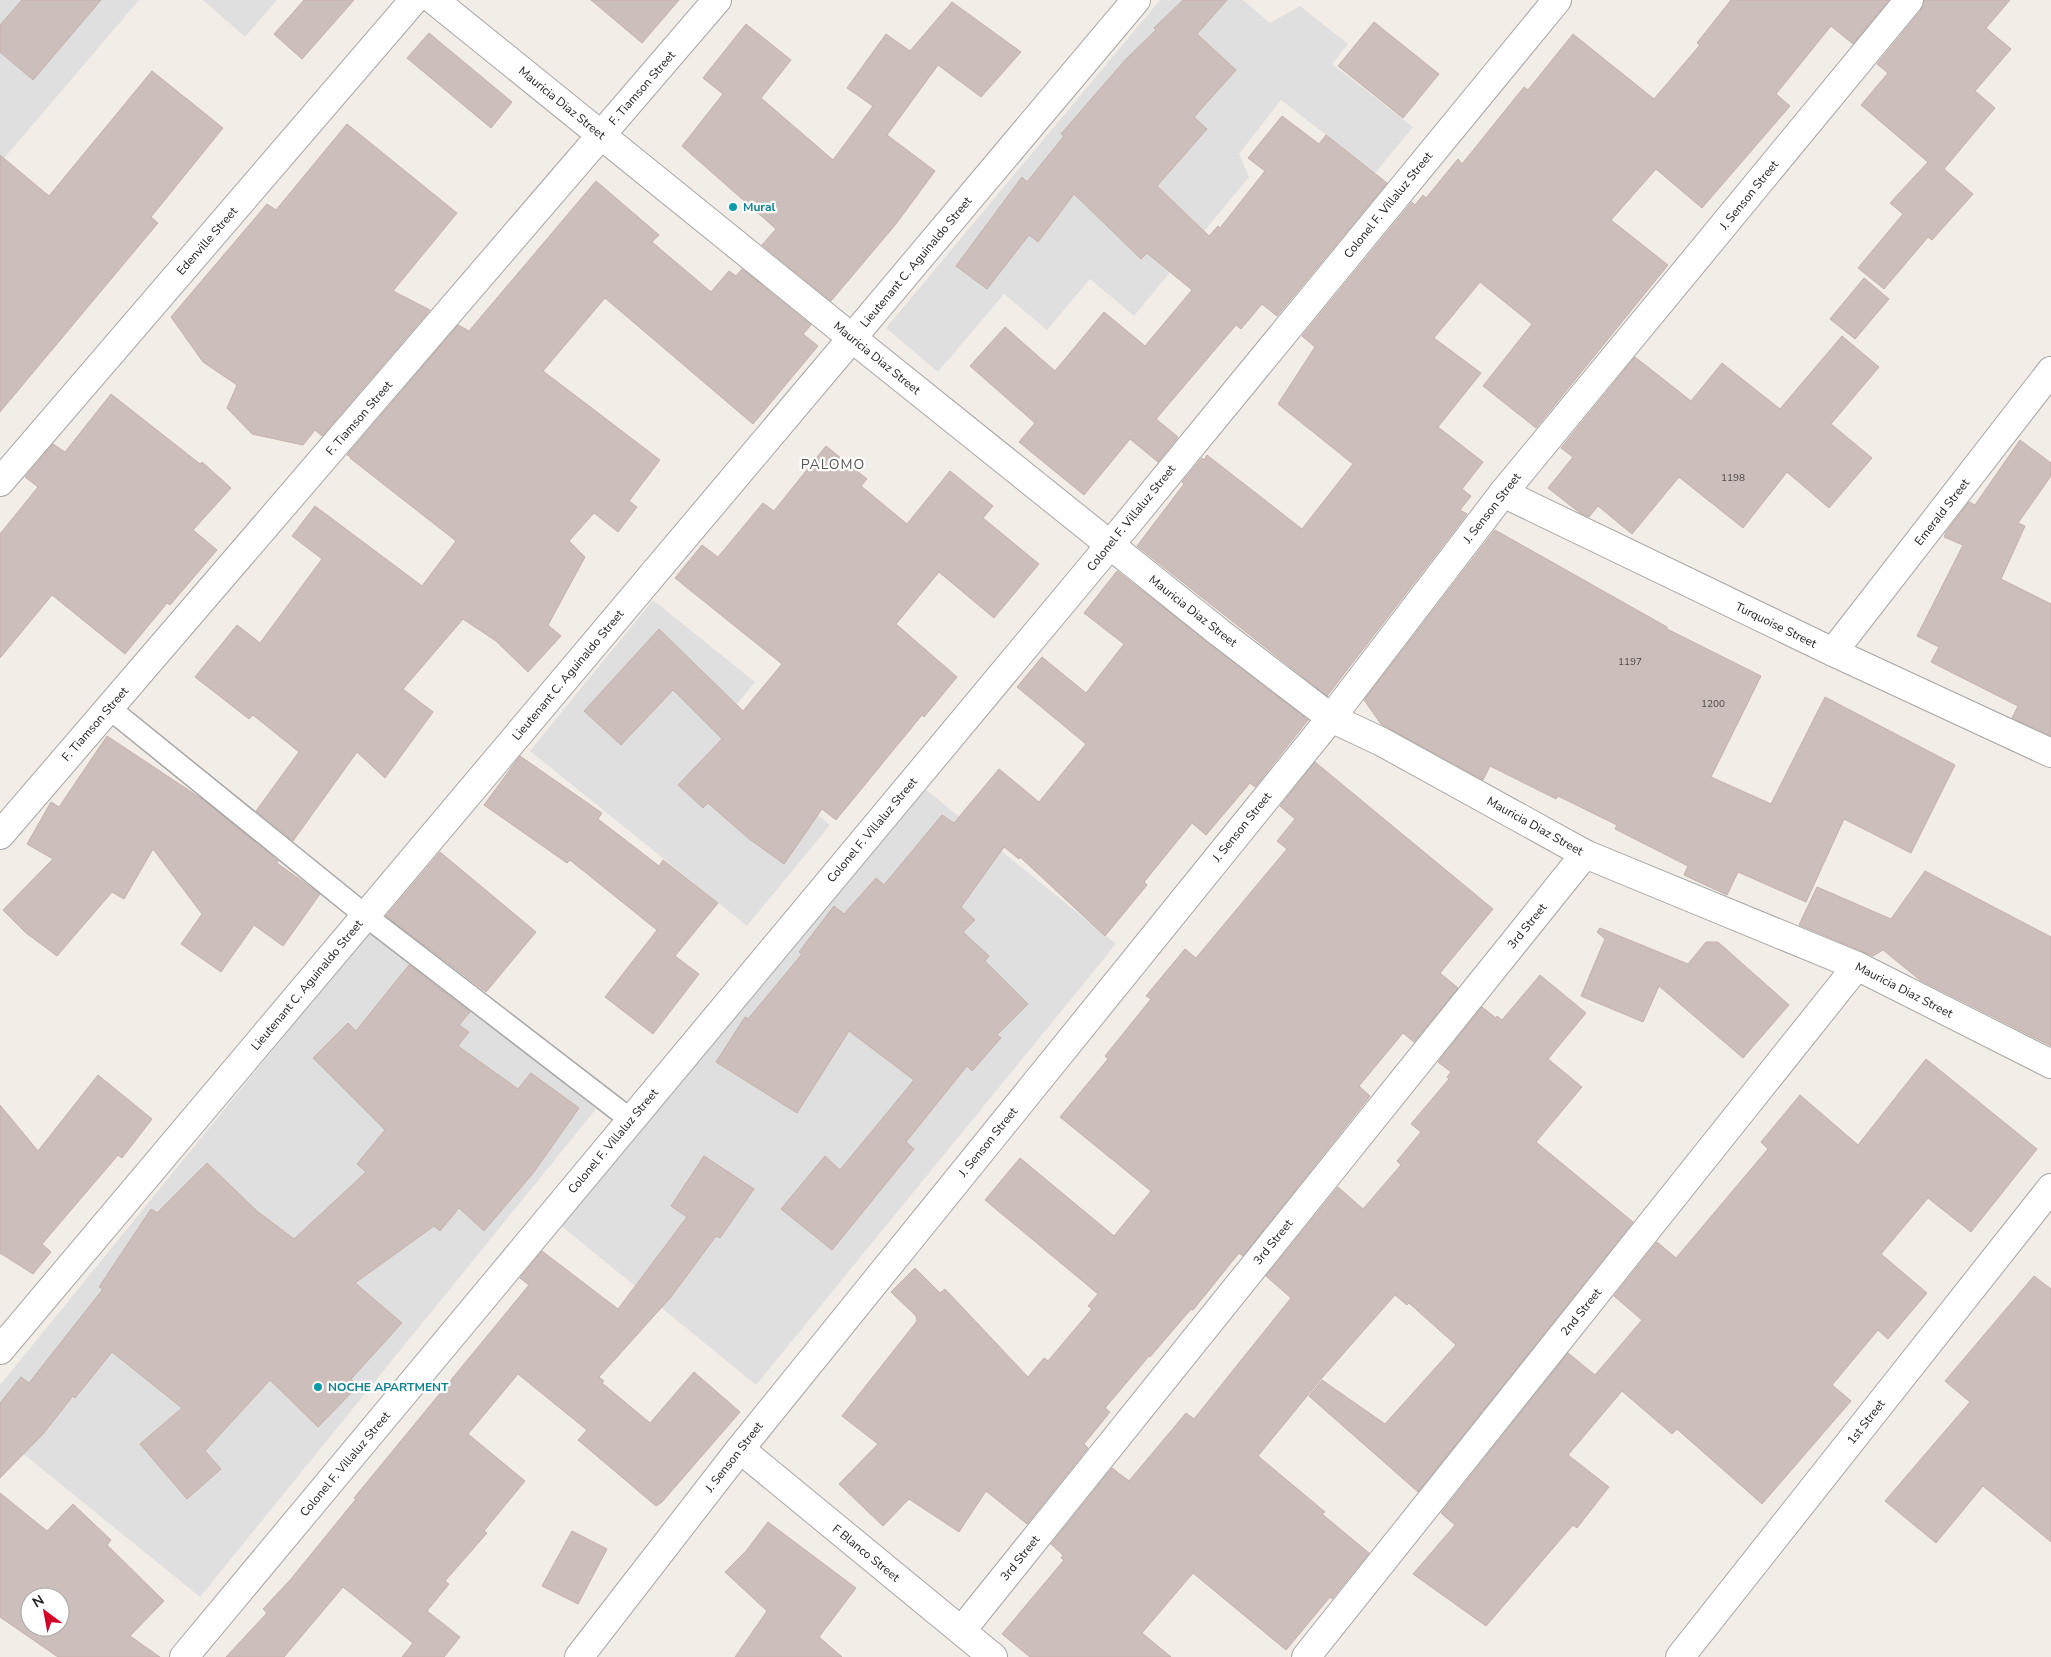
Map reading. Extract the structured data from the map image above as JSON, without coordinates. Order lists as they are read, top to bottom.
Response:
{
  "streets": {
    "street": [
      "F. Tiamson Street",
      "Mauricia Diaz Street",
      "J. Senson Street",
      "Colonel F. Villaluz Street",
      "Edenville Street",
      "Lieutenant C. Aguinaldo Street",
      "Emerald Street",
      "Turquoise Street",
      "3rd Street",
      "2nd Street",
      "1st Street",
      "F Blanco Street"
    ]
  },
  "crossings": [
    ["F. Tiamson Street", "Mauricia Diaz Street"],
    ["Mauricia Diaz Street", "J. Senson Street"],
    ["Mauricia Diaz Street", "Colonel F. Villaluz Street"],
    ["Mauricia Diaz Street", "Lieutenant C. Aguinaldo Street"],
    ["Mauricia Diaz Street", "3rd Street"],
    ["Mauricia Diaz Street", "2nd Street"],
    ["J. Senson Street", "Turquoise Street"],
    ["J. Senson Street", "F Blanco Street"],
    ["Emerald Street", "Turquoise Street"],
    ["3rd Street", "F Blanco Street"]
  ],
  "districts": ["PALOMO"],
  "places": ["Mural", "NOCHE APARTMENT"],
  "house_numbers": ["1198", "1197", "1200"],
  "north": "top left"
}
